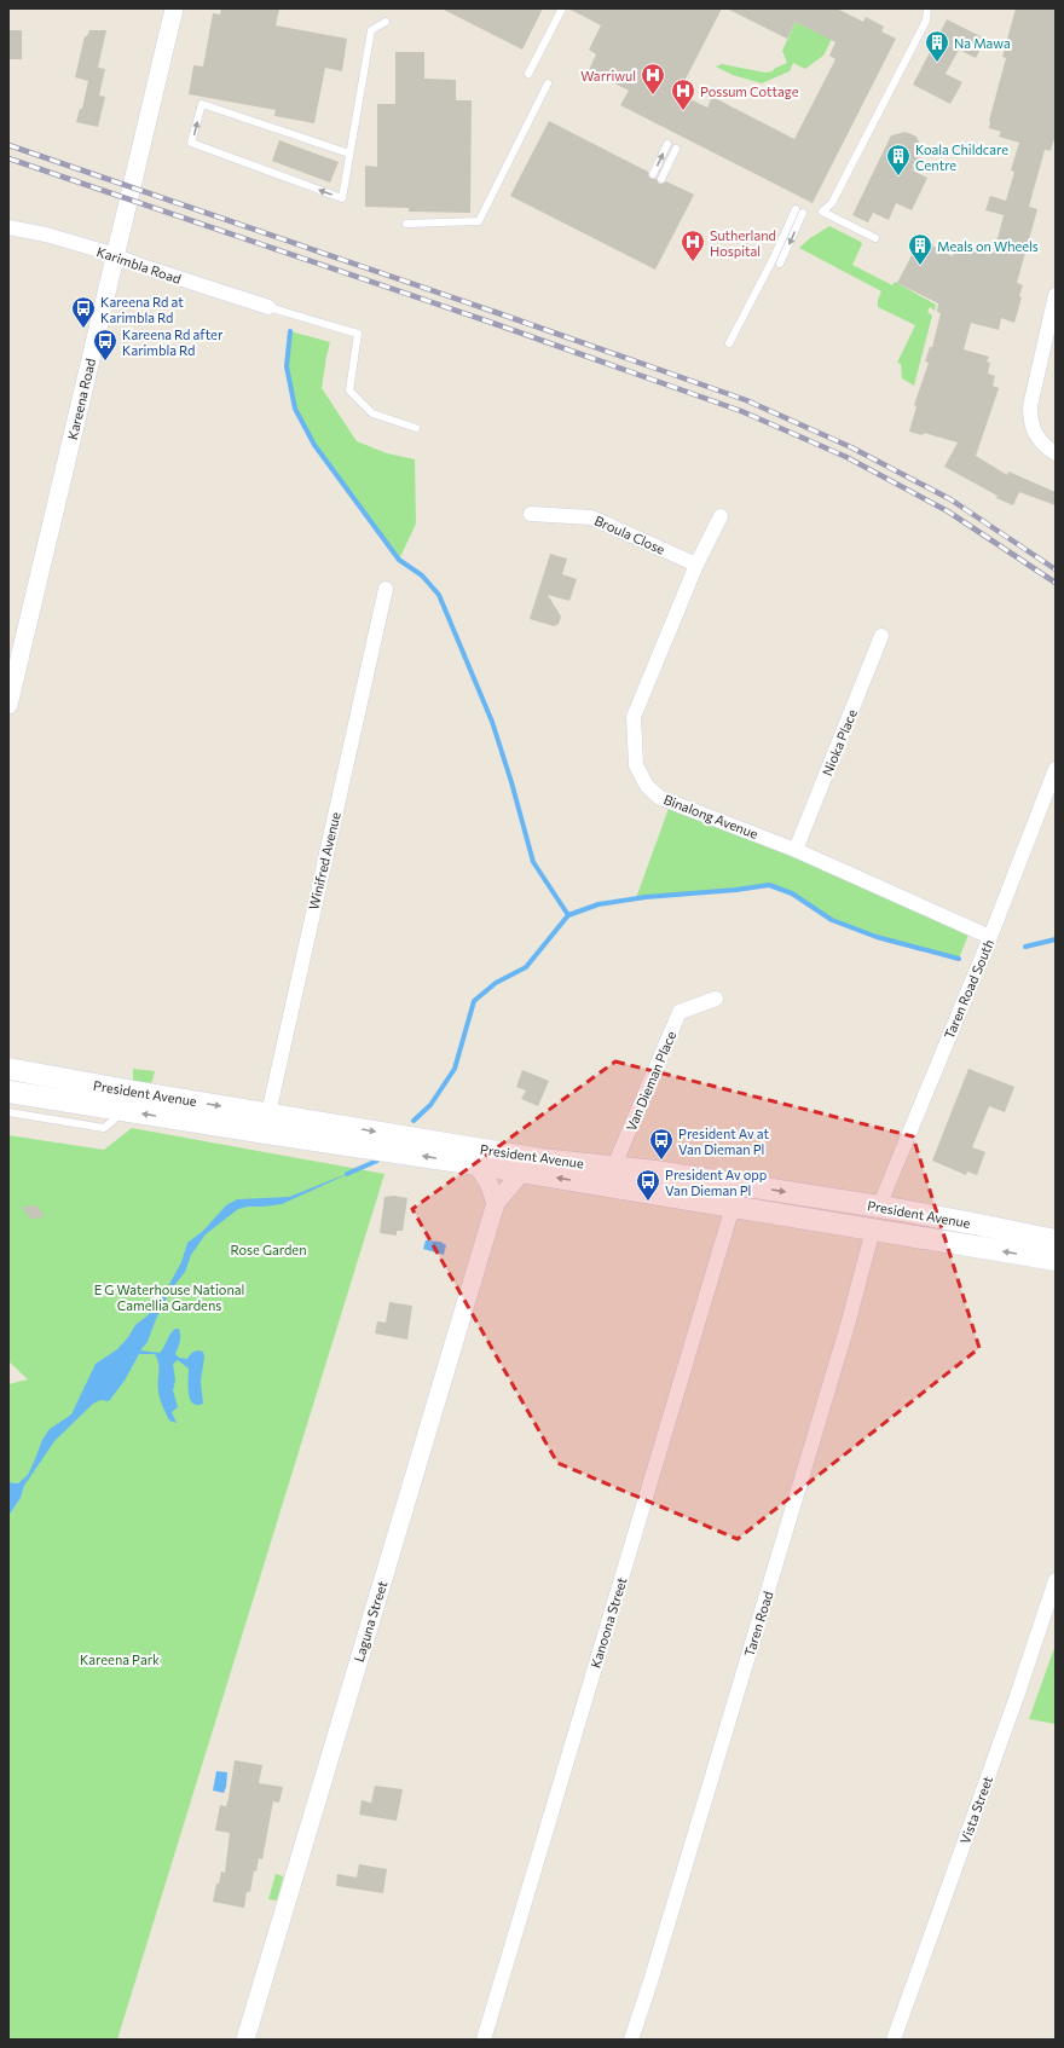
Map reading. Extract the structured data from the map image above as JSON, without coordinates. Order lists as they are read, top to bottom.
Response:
{
  "streets": {
    "main road": ["President Avenue", "Taren Road"],
    "street": [
      "Karimbla Road",
      "Kareena Road",
      "Broula Close",
      "Nioka Place",
      "Binalong Avenue",
      "Winifred Avenue",
      "Taren Road South",
      "Van Dieman Place",
      "Laguna Street",
      "Kanoona Street",
      "Vista Street"
    ]
  },
  "crossings": [
    ["Karimbla Road", "Kareena Road"],
    ["Broula Close", "Binalong Avenue"],
    ["Nioka Place", "Binalong Avenue"],
    ["Binalong Avenue", "Taren Road South"],
    ["Winifred Avenue", "President Avenue"],
    ["Taren Road South", "President Avenue"],
    ["Taren Road South", "Taren Road"],
    ["Van Dieman Place", "President Avenue"],
    ["President Avenue", "Laguna Street"],
    ["President Avenue", "Kanoona Street"],
    ["President Avenue", "Taren Road"]
  ],
  "parks": ["Rose Garden", "E G Waterhouse National Camellia Gardens", "Kareena Park"],
  "places": {
    "building": ["Na Mawa", "Koala Childcare Centre", "Meals on Wheels"],
    "hospital": ["Warriwul", "Possum Cottage", "Sutherland Hospital"],
    "bus stop": [
      "Kareena Rd at Karimbla Rd",
      "Kareena Rd after Karimbla Rd",
      "President Av at Van Dieman Pl",
      "President Av opp Van Dieman Pl"
    ]
  }
}
